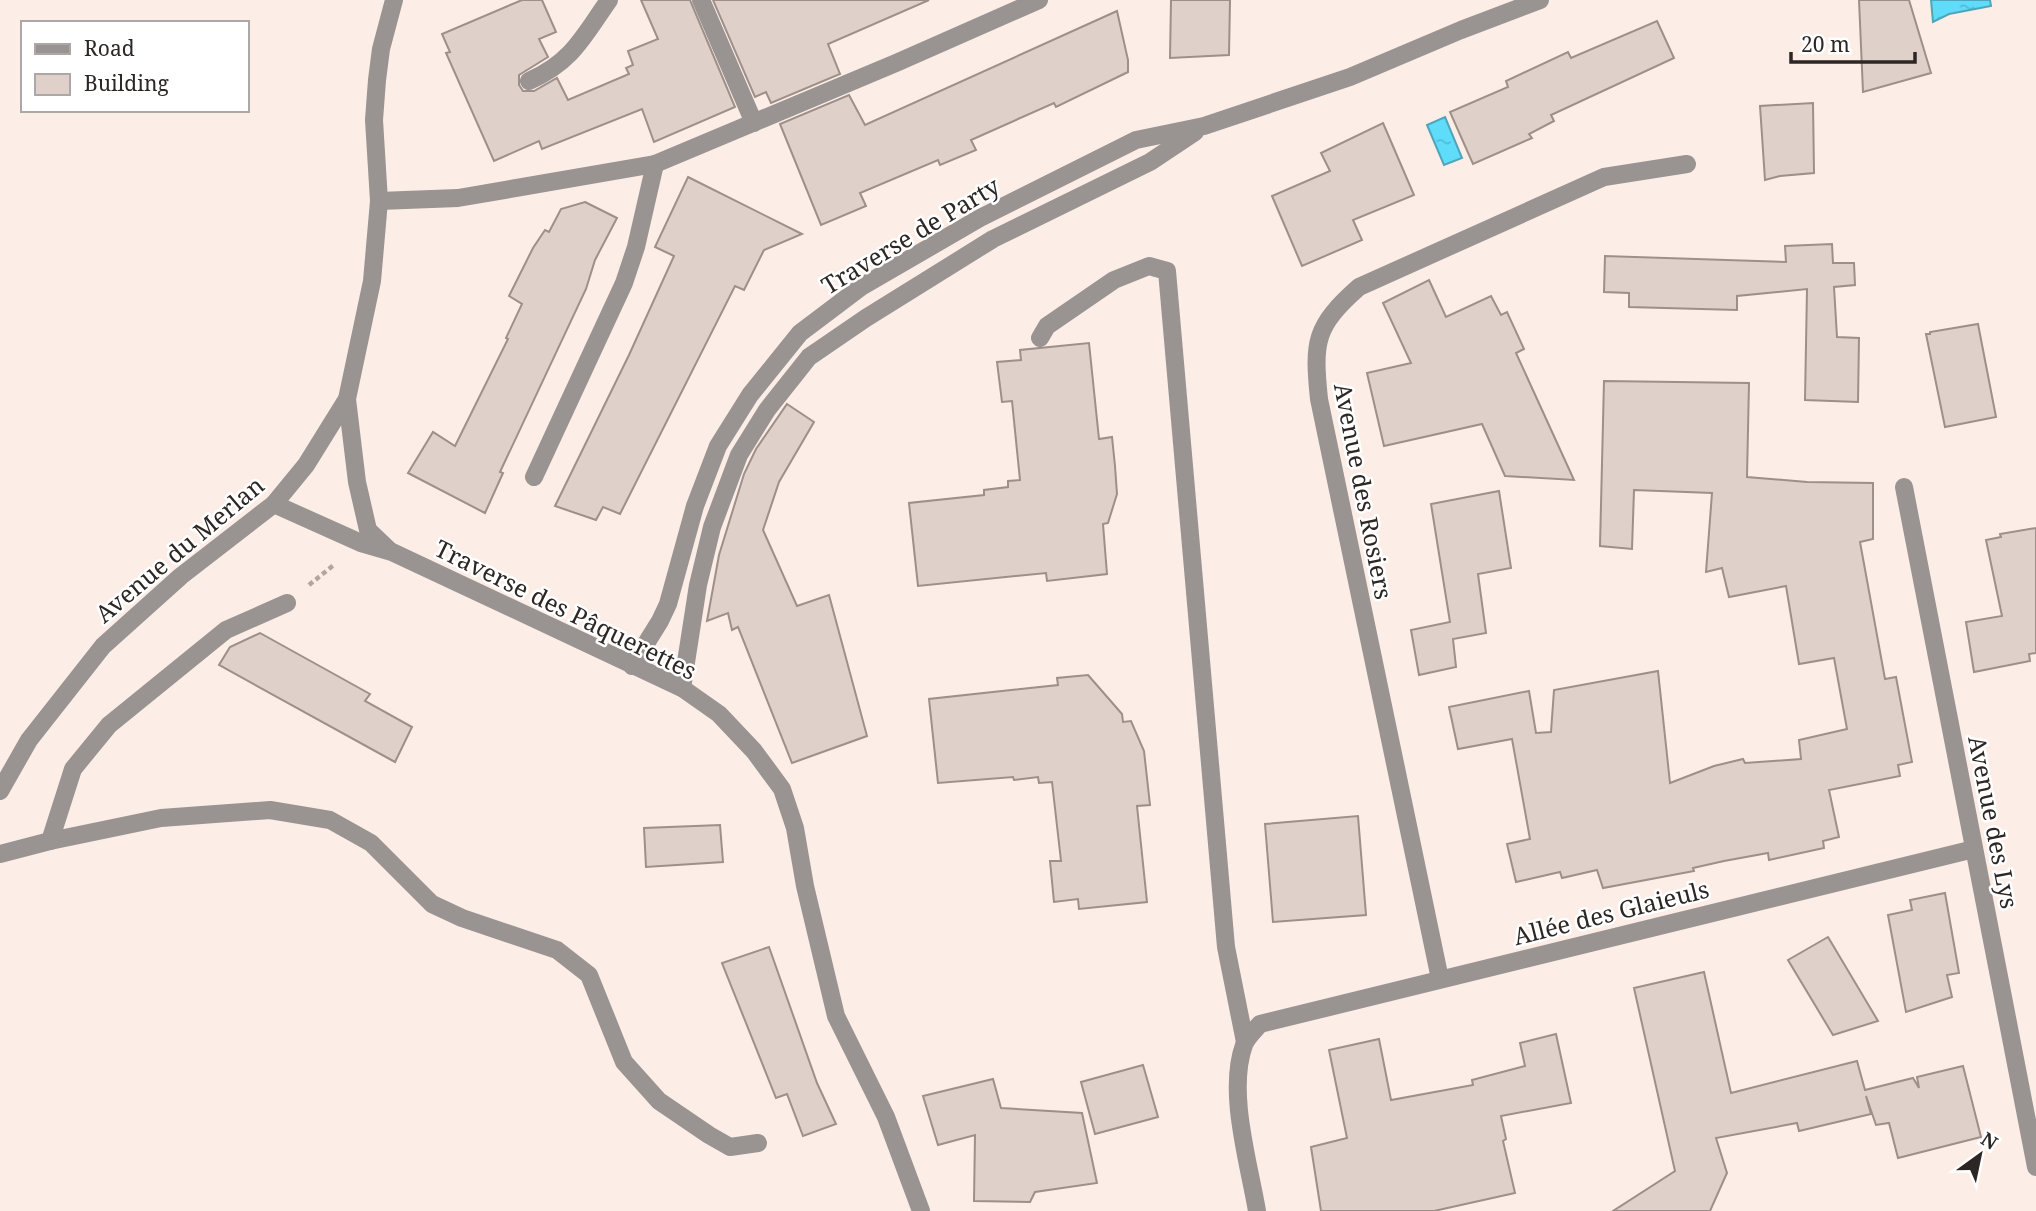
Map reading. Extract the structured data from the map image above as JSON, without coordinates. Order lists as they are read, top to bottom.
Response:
{
  "streets": {
    "street": [
      "Traverse de Party",
      "Avenue des Rosiers",
      "Avenue du Merlan",
      "Traverse des Pâquerettes",
      "Avenue des Lys",
      "Allée des Glaieuls"
    ]
  },
  "crossings": [
    ["Traverse de Party", "Traverse des Pâquerettes"],
    ["Avenue des Rosiers", "Allée des Glaieuls"],
    ["Avenue des Lys", "Allée des Glaieuls"]
  ],
  "legend": ["Road", "Building"],
  "scale_bar": "20 m",
  "north": "top right"
}
